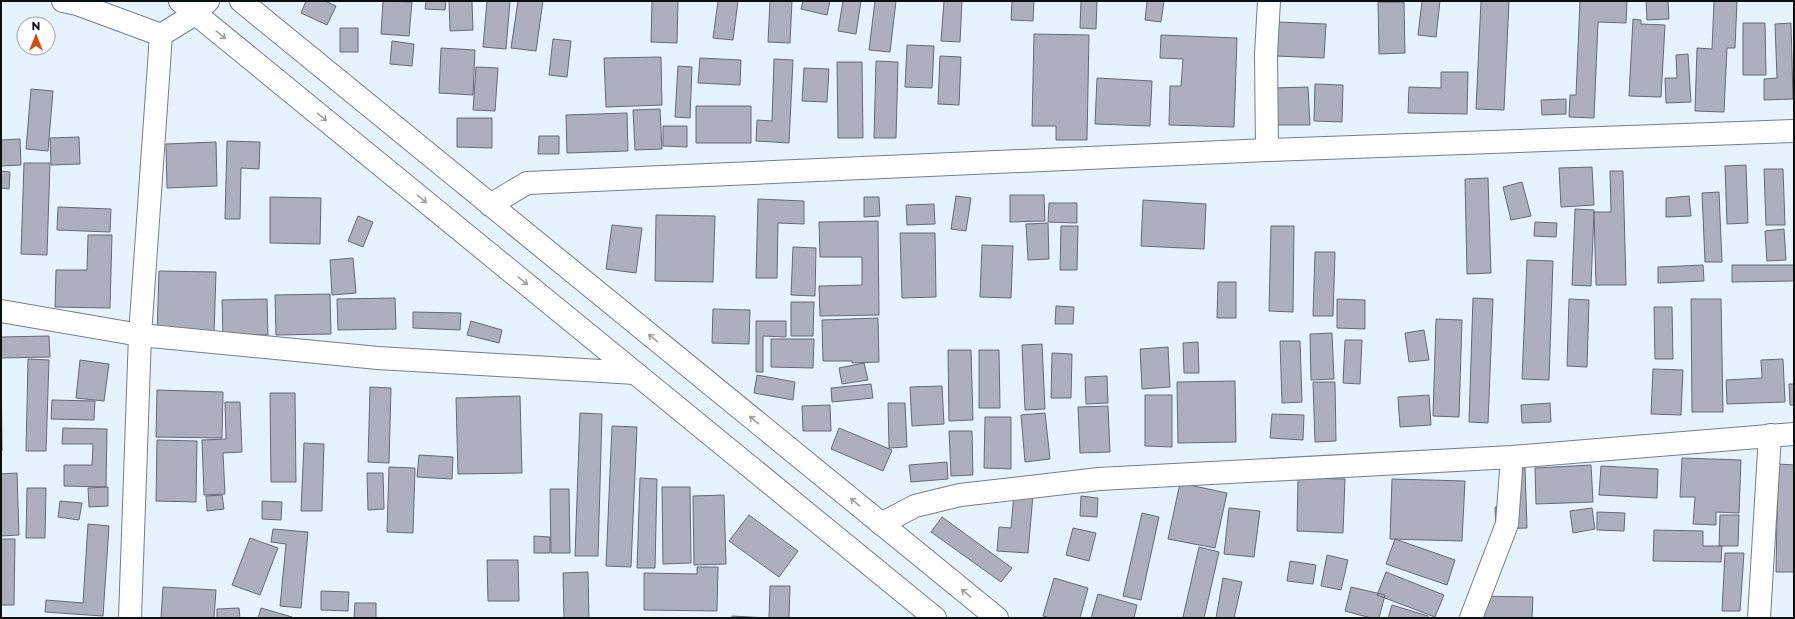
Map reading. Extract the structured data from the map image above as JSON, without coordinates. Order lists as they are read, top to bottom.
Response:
{
  "north": "top"
}
